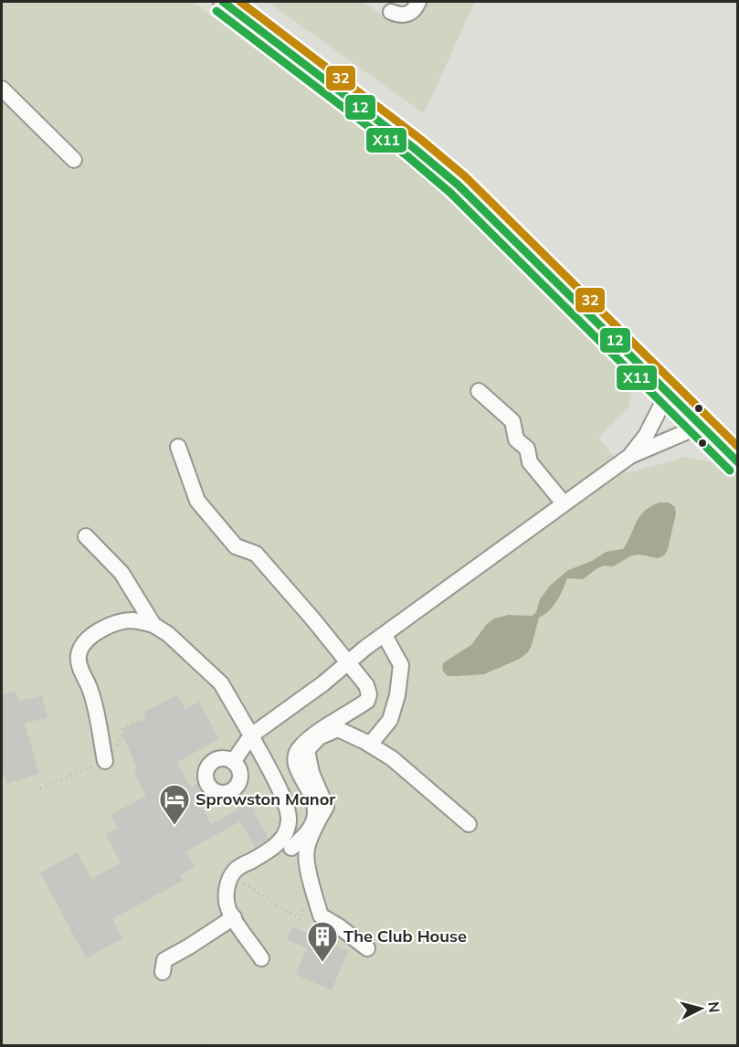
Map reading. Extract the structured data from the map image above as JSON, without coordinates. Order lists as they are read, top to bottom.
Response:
{
  "places": {
    "hotel": ["Sprowston Manor"],
    "building": ["The Club House"]
  },
  "lines": ["transit line 12", "transit line 32", "transit line X11"],
  "north": "right"
}
